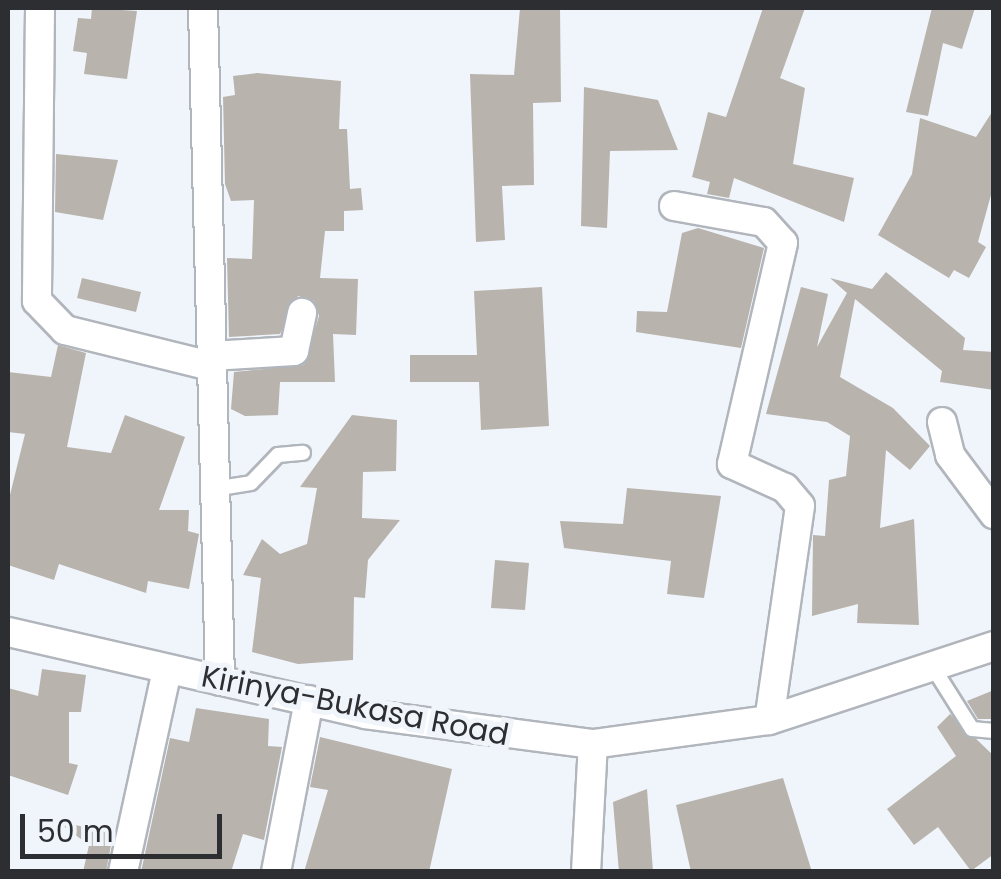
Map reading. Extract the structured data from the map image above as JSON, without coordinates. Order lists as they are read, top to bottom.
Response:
{
  "streets": {
    "street": ["Kirinya-Bukasa Road"]
  },
  "scale_bar": "50 m"
}
